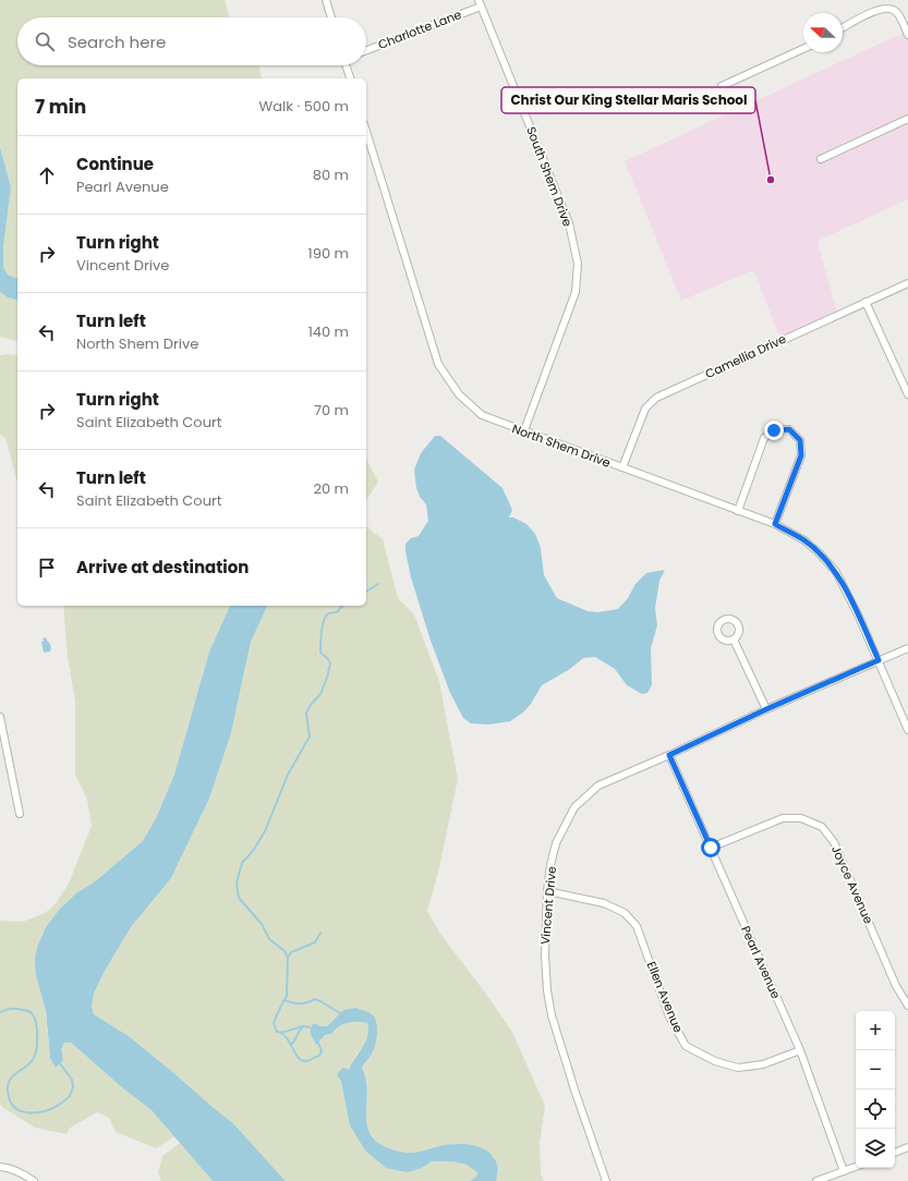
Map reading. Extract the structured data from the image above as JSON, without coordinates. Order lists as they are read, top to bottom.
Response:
{
  "streets": {
    "street": [
      "Charlotte Lane",
      "South Shem Drive",
      "Camellia Drive",
      "North Shem Drive",
      "Joyce Avenue",
      "Vincent Drive",
      "Pearl Avenue",
      "Ellen Avenue"
    ]
  },
  "crossings": [
    ["Charlotte Lane", "South Shem Drive"],
    ["South Shem Drive", "North Shem Drive"],
    ["Camellia Drive", "North Shem Drive"],
    ["North Shem Drive", "Vincent Drive"],
    ["Joyce Avenue", "Pearl Avenue"],
    ["Vincent Drive", "Pearl Avenue"],
    ["Vincent Drive", "Ellen Avenue"],
    ["Pearl Avenue", "Ellen Avenue"]
  ],
  "places": ["Christ Our King Stellar Maris School"],
  "north": "left",
  "page": {
    "search": "Search here",
    "heading": ["7 min", "Walk · 500 m"],
    "list": [
      ["Continue", "Pearl Avenue", "80 m"],
      ["Turn right", "Vincent Drive", "190 m"],
      ["Turn left", "North Shem Drive", "140 m"],
      ["Turn right", "Saint Elizabeth Court", "70 m"],
      ["Turn left", "Saint Elizabeth Court", "20 m"],
      "Arrive at destination"
    ],
    "map_buttons": ["+", "−"]
  }
}
